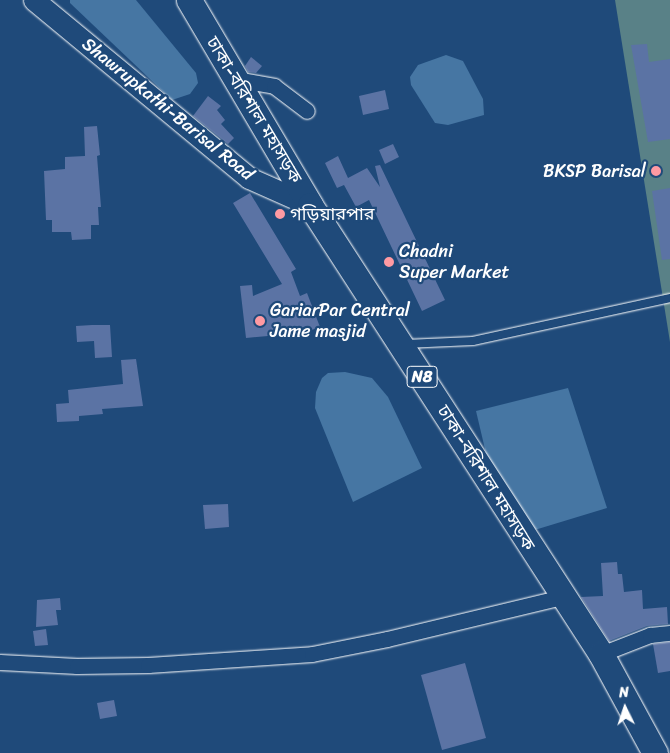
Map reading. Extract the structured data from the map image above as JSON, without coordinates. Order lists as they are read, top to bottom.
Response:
{
  "streets": {
    "highway": ["ঢাকা-বরিশাল মহাসড়ক", "N8"],
    "main road": ["Shawrupkathi-Barisal Road"]
  },
  "crossings": [
    ["Shawrupkathi-Barisal Road", "ঢাকা-বরিশাল মহাসড়ক"]
  ],
  "places": [
    "BKSP Barisal",
    "গড়িয়ারপার",
    "Chadni Super Market",
    "GariarPar Central Jame masjid"
  ],
  "north": "top"
}
